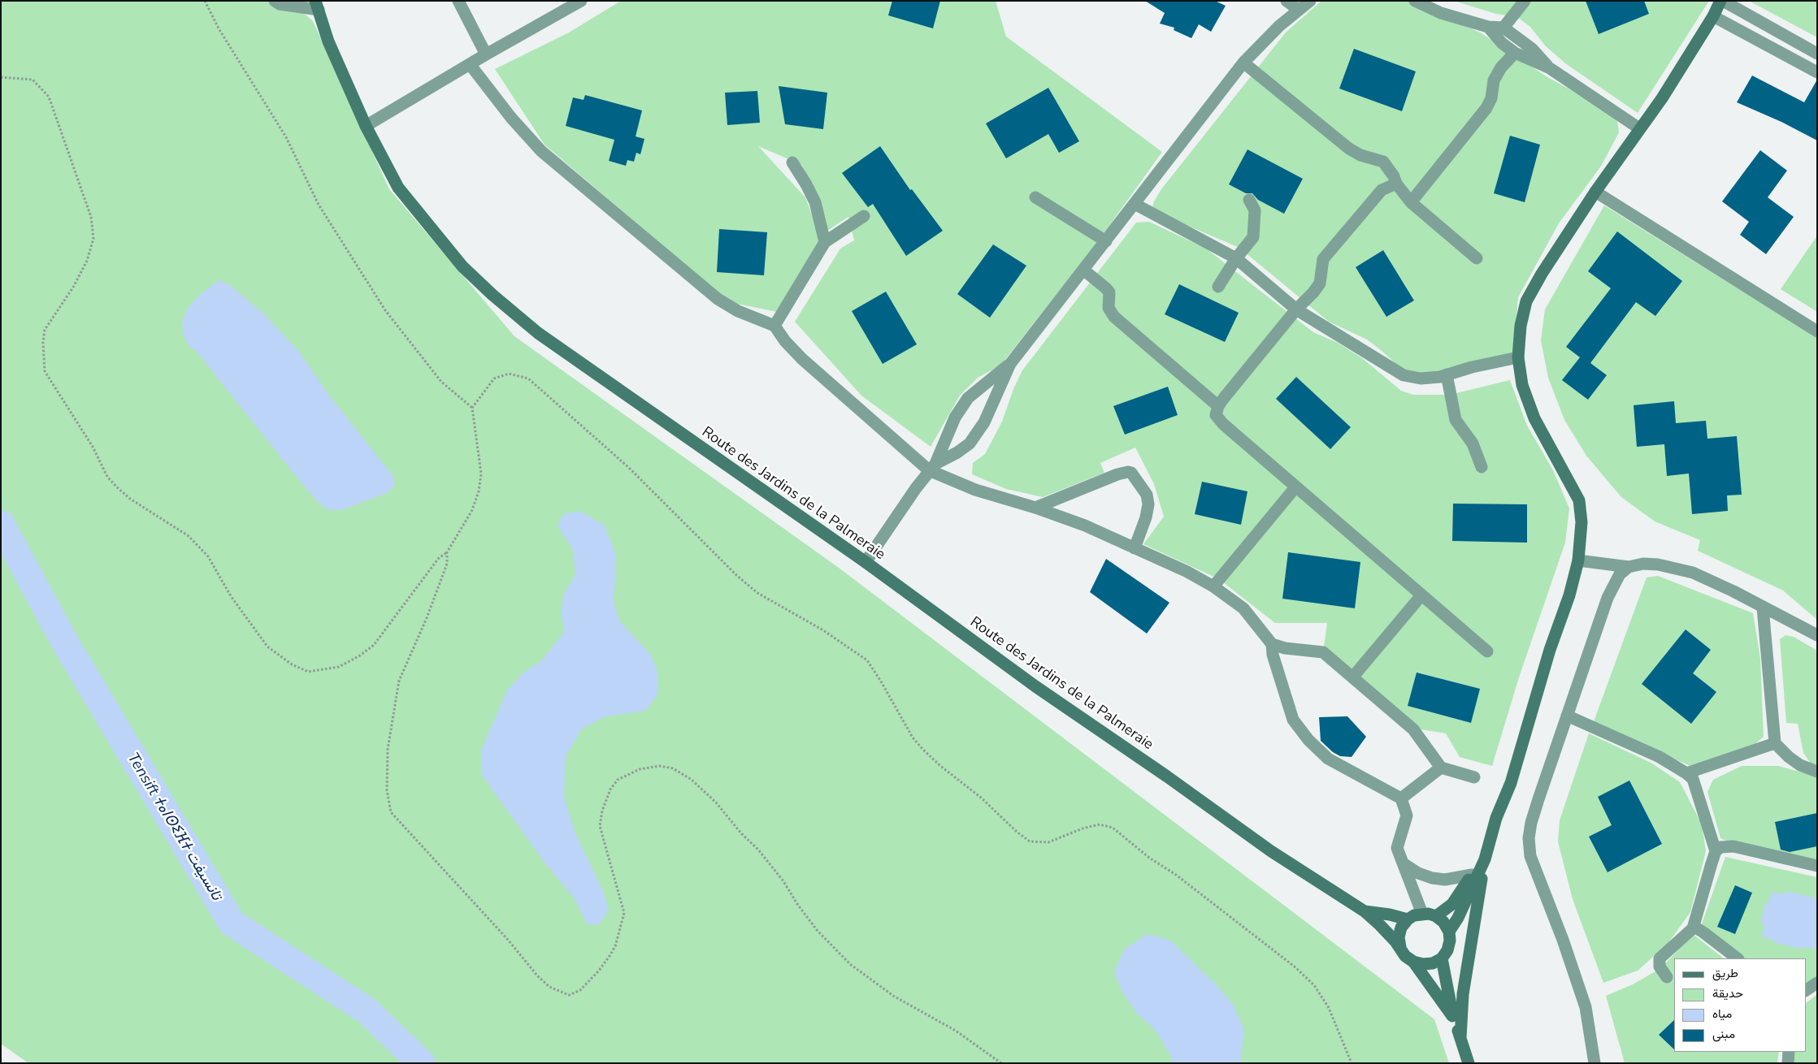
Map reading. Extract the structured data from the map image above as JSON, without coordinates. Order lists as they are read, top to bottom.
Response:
{
  "streets": {
    "street": ["Route des Jardins de la Palmeraie"]
  },
  "water": ["Tensift ⵜⴰⵏⵙⵉⴼⵜ تانسيفت"],
  "legend": [
    "طريق",
    "حديقة",
    "مياه",
    "مبنى"
  ]
}
